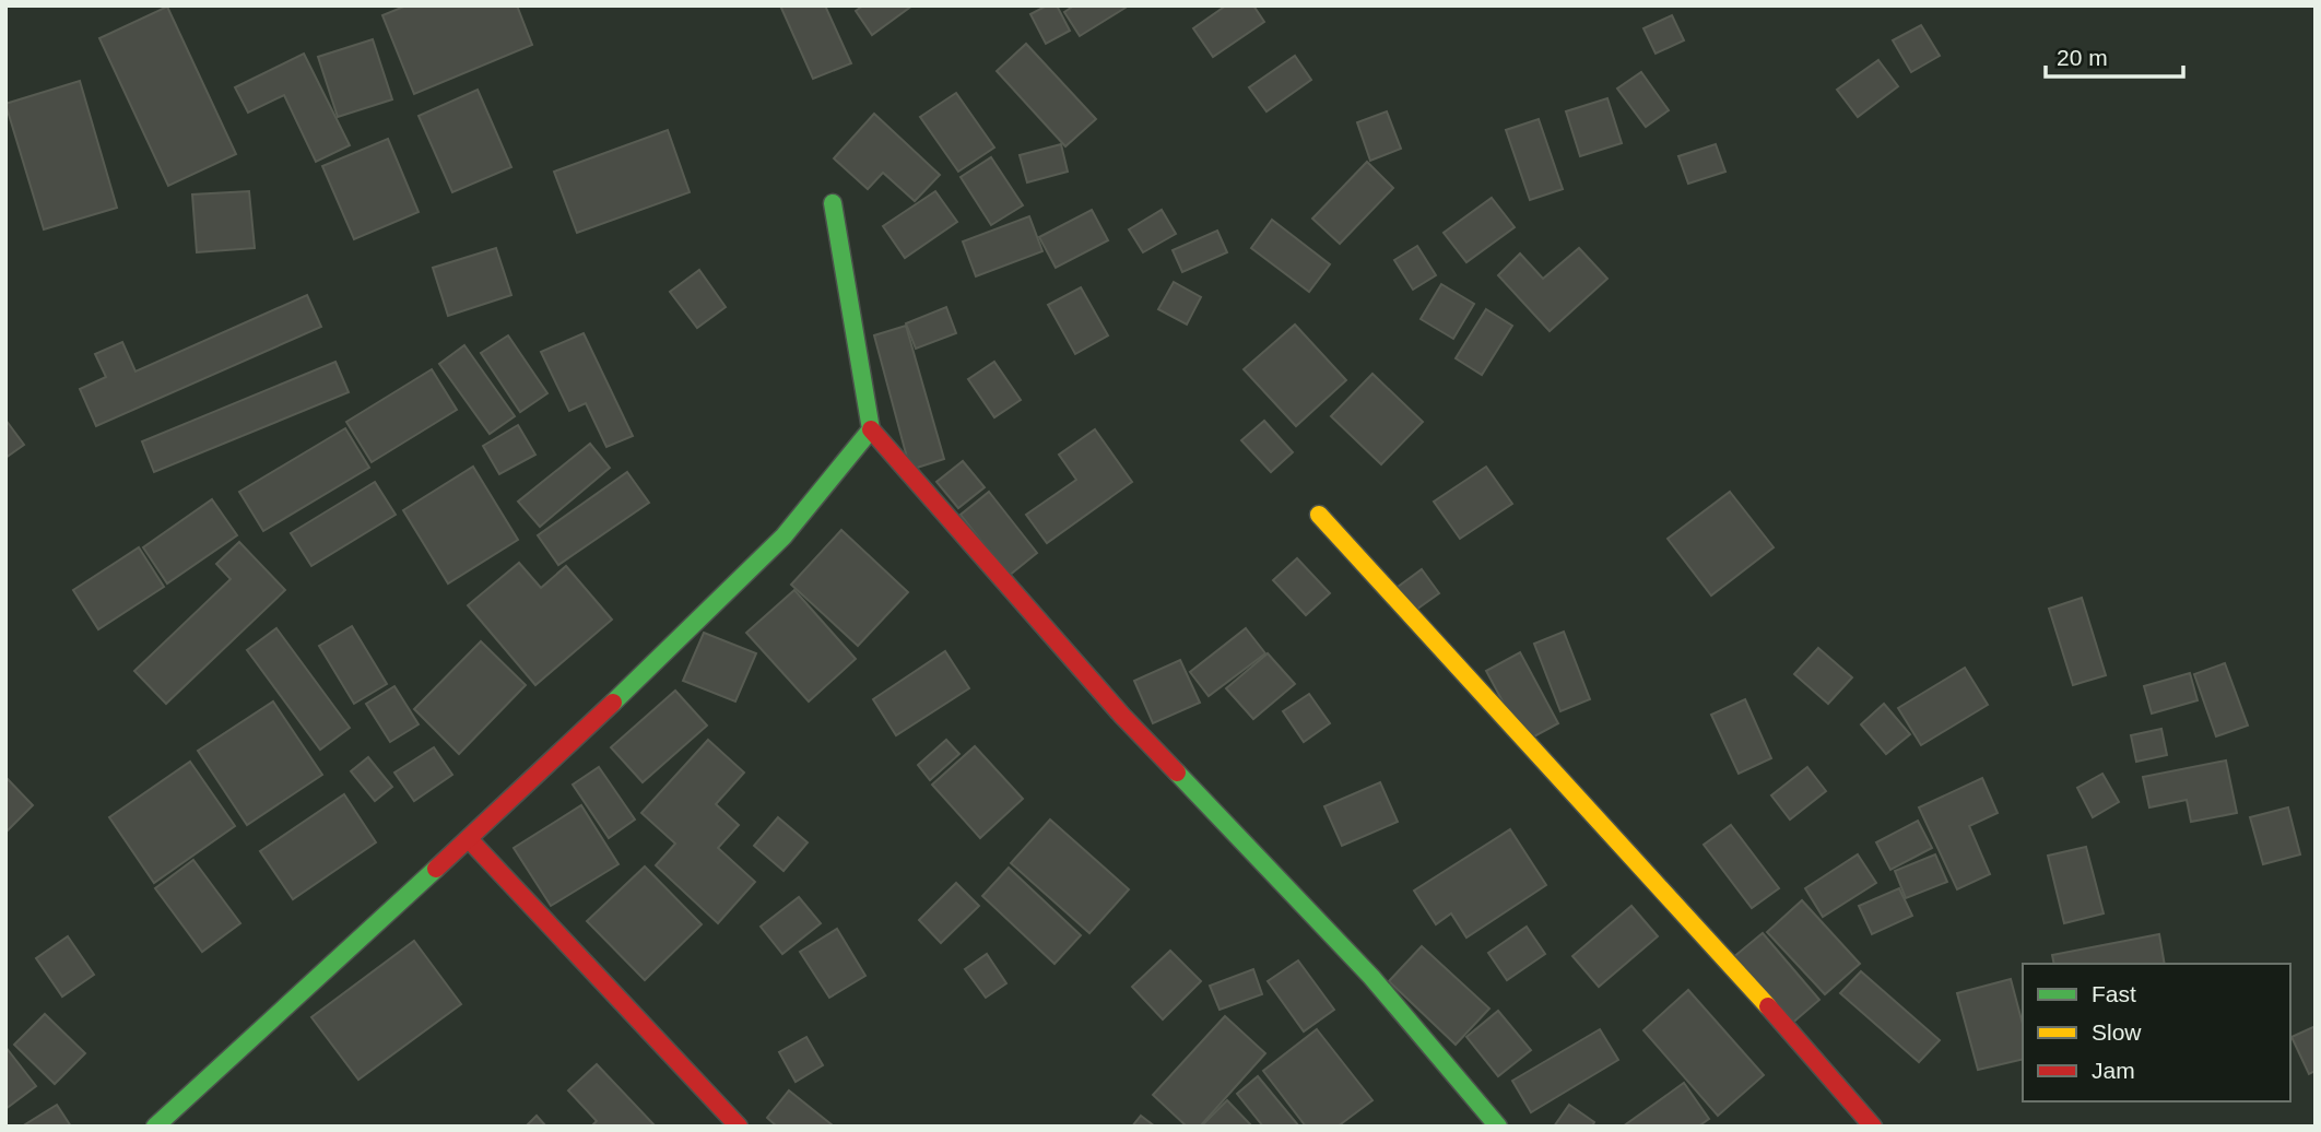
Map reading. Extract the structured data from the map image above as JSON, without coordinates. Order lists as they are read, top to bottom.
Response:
{
  "legend": ["Fast", "Slow", "Jam"],
  "scale_bar": "20 m"
}
